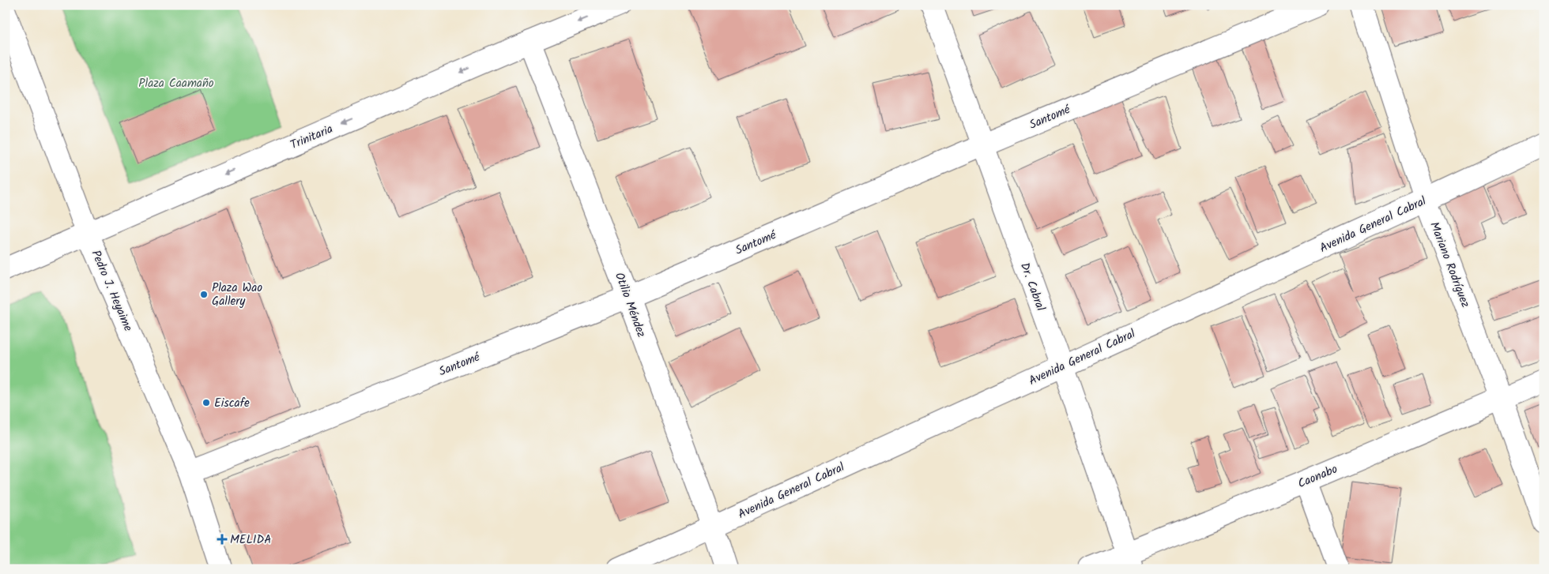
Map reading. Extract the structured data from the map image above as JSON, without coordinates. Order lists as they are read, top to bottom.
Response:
{
  "streets": {
    "street": [
      "Santomé",
      "Trinitaria",
      "Avenida General Cabral",
      "Mariano Rodríguez",
      "Dr. Cabral",
      "Pedro J. Heyaime",
      "Otilio Méndez",
      "Caonabo"
    ]
  },
  "crossings": [
    ["Santomé", "Dr. Cabral"],
    ["Santomé", "Pedro J. Heyaime"],
    ["Santomé", "Otilio Méndez"],
    ["Trinitaria", "Pedro J. Heyaime"],
    ["Trinitaria", "Otilio Méndez"],
    ["Avenida General Cabral", "Mariano Rodríguez"],
    ["Avenida General Cabral", "Dr. Cabral"],
    ["Avenida General Cabral", "Otilio Méndez"],
    ["Mariano Rodríguez", "Caonabo"],
    ["Dr. Cabral", "Caonabo"]
  ],
  "one_way": ["Trinitaria"],
  "parks": ["Plaza Caamaño"],
  "places": {
    "other": ["Plaza Wao Gallery", "Eiscafe"],
    "health": ["MELIDA"]
  }
}
